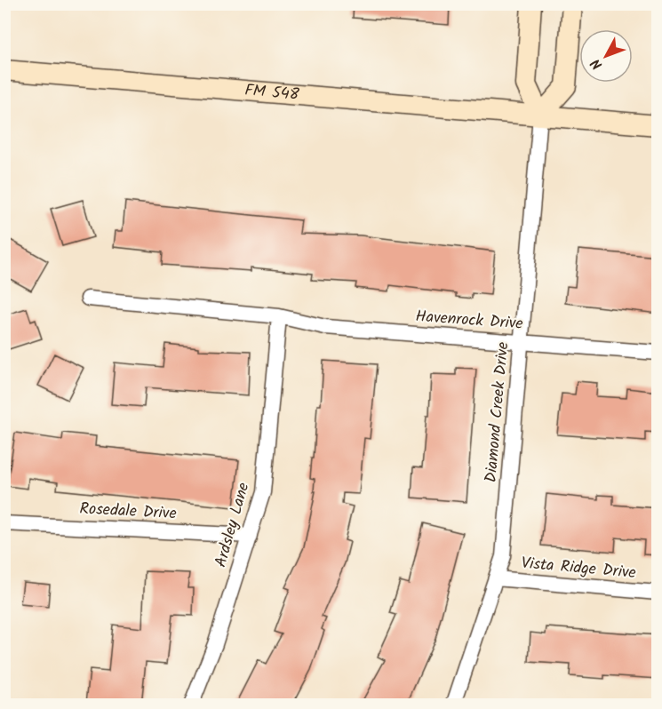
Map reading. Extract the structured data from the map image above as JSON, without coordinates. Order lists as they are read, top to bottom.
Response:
{
  "streets": {
    "main road": ["FM 548"],
    "street": [
      "Havenrock Drive",
      "Diamond Creek Drive",
      "Rosedale Drive",
      "Ardsley Lane",
      "Vista Ridge Drive"
    ]
  },
  "crossings": [
    ["FM 548", "Diamond Creek Drive"],
    ["Havenrock Drive", "Diamond Creek Drive"],
    ["Havenrock Drive", "Ardsley Lane"],
    ["Diamond Creek Drive", "Vista Ridge Drive"],
    ["Rosedale Drive", "Ardsley Lane"]
  ],
  "north": "bottom left"
}
